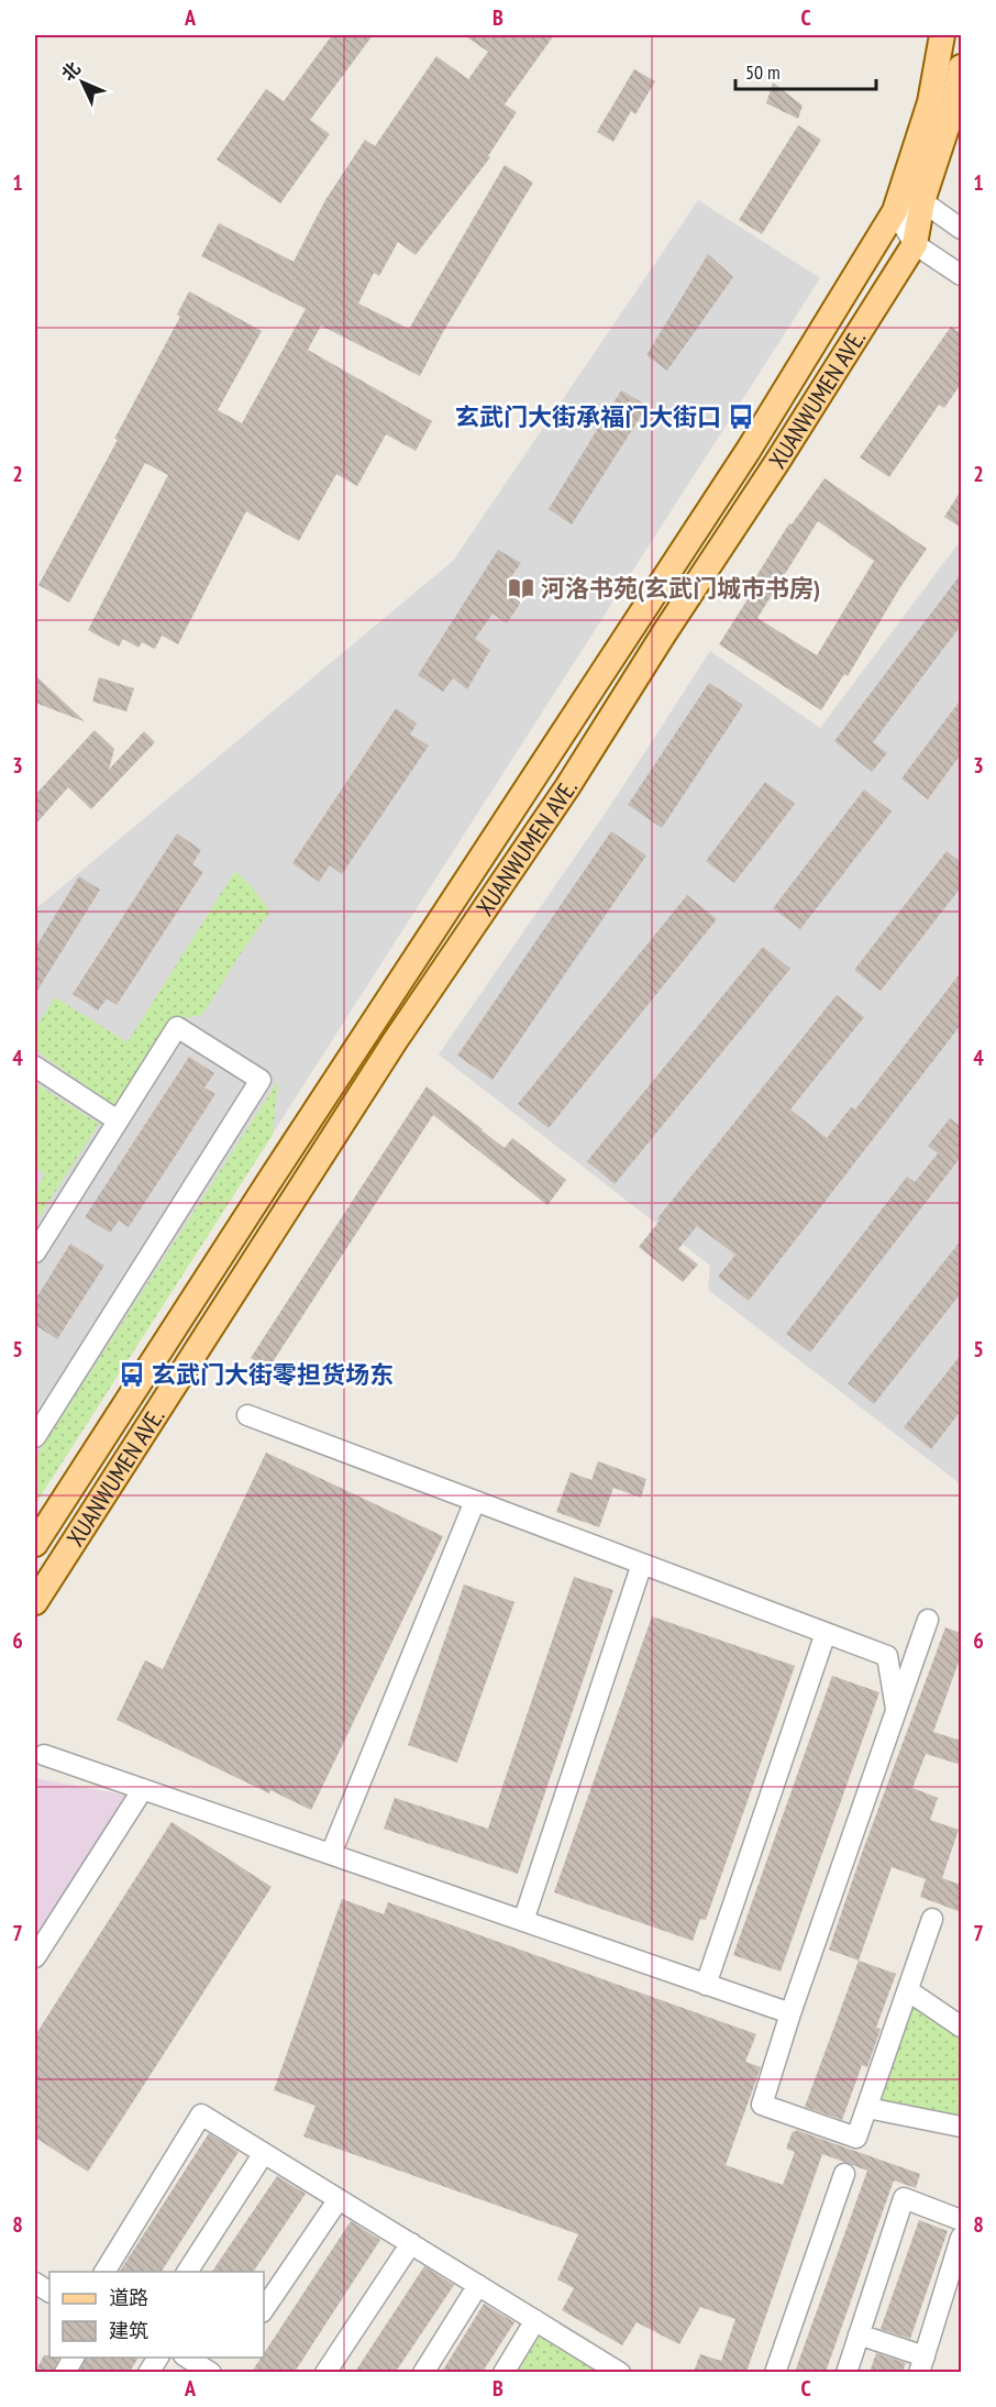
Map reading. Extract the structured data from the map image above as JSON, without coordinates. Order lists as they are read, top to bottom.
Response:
{
  "streets": {
    "main road": ["XUANWUMEN AVE."]
  },
  "places": {
    "bus stop": ["玄武门大街承福门大街口", "玄武门大街零担货场东"],
    "library": ["河洛书苑(玄武门城市书房)"]
  },
  "legend": ["道路", "建筑"],
  "scale_bar": "50 m",
  "north": "top left",
  "grid": {
    "columns": ["A", "B", "C"],
    "rows": [
      "1",
      "2",
      "3",
      "4",
      "5",
      "6",
      "7",
      "8"
    ]
  }
}
